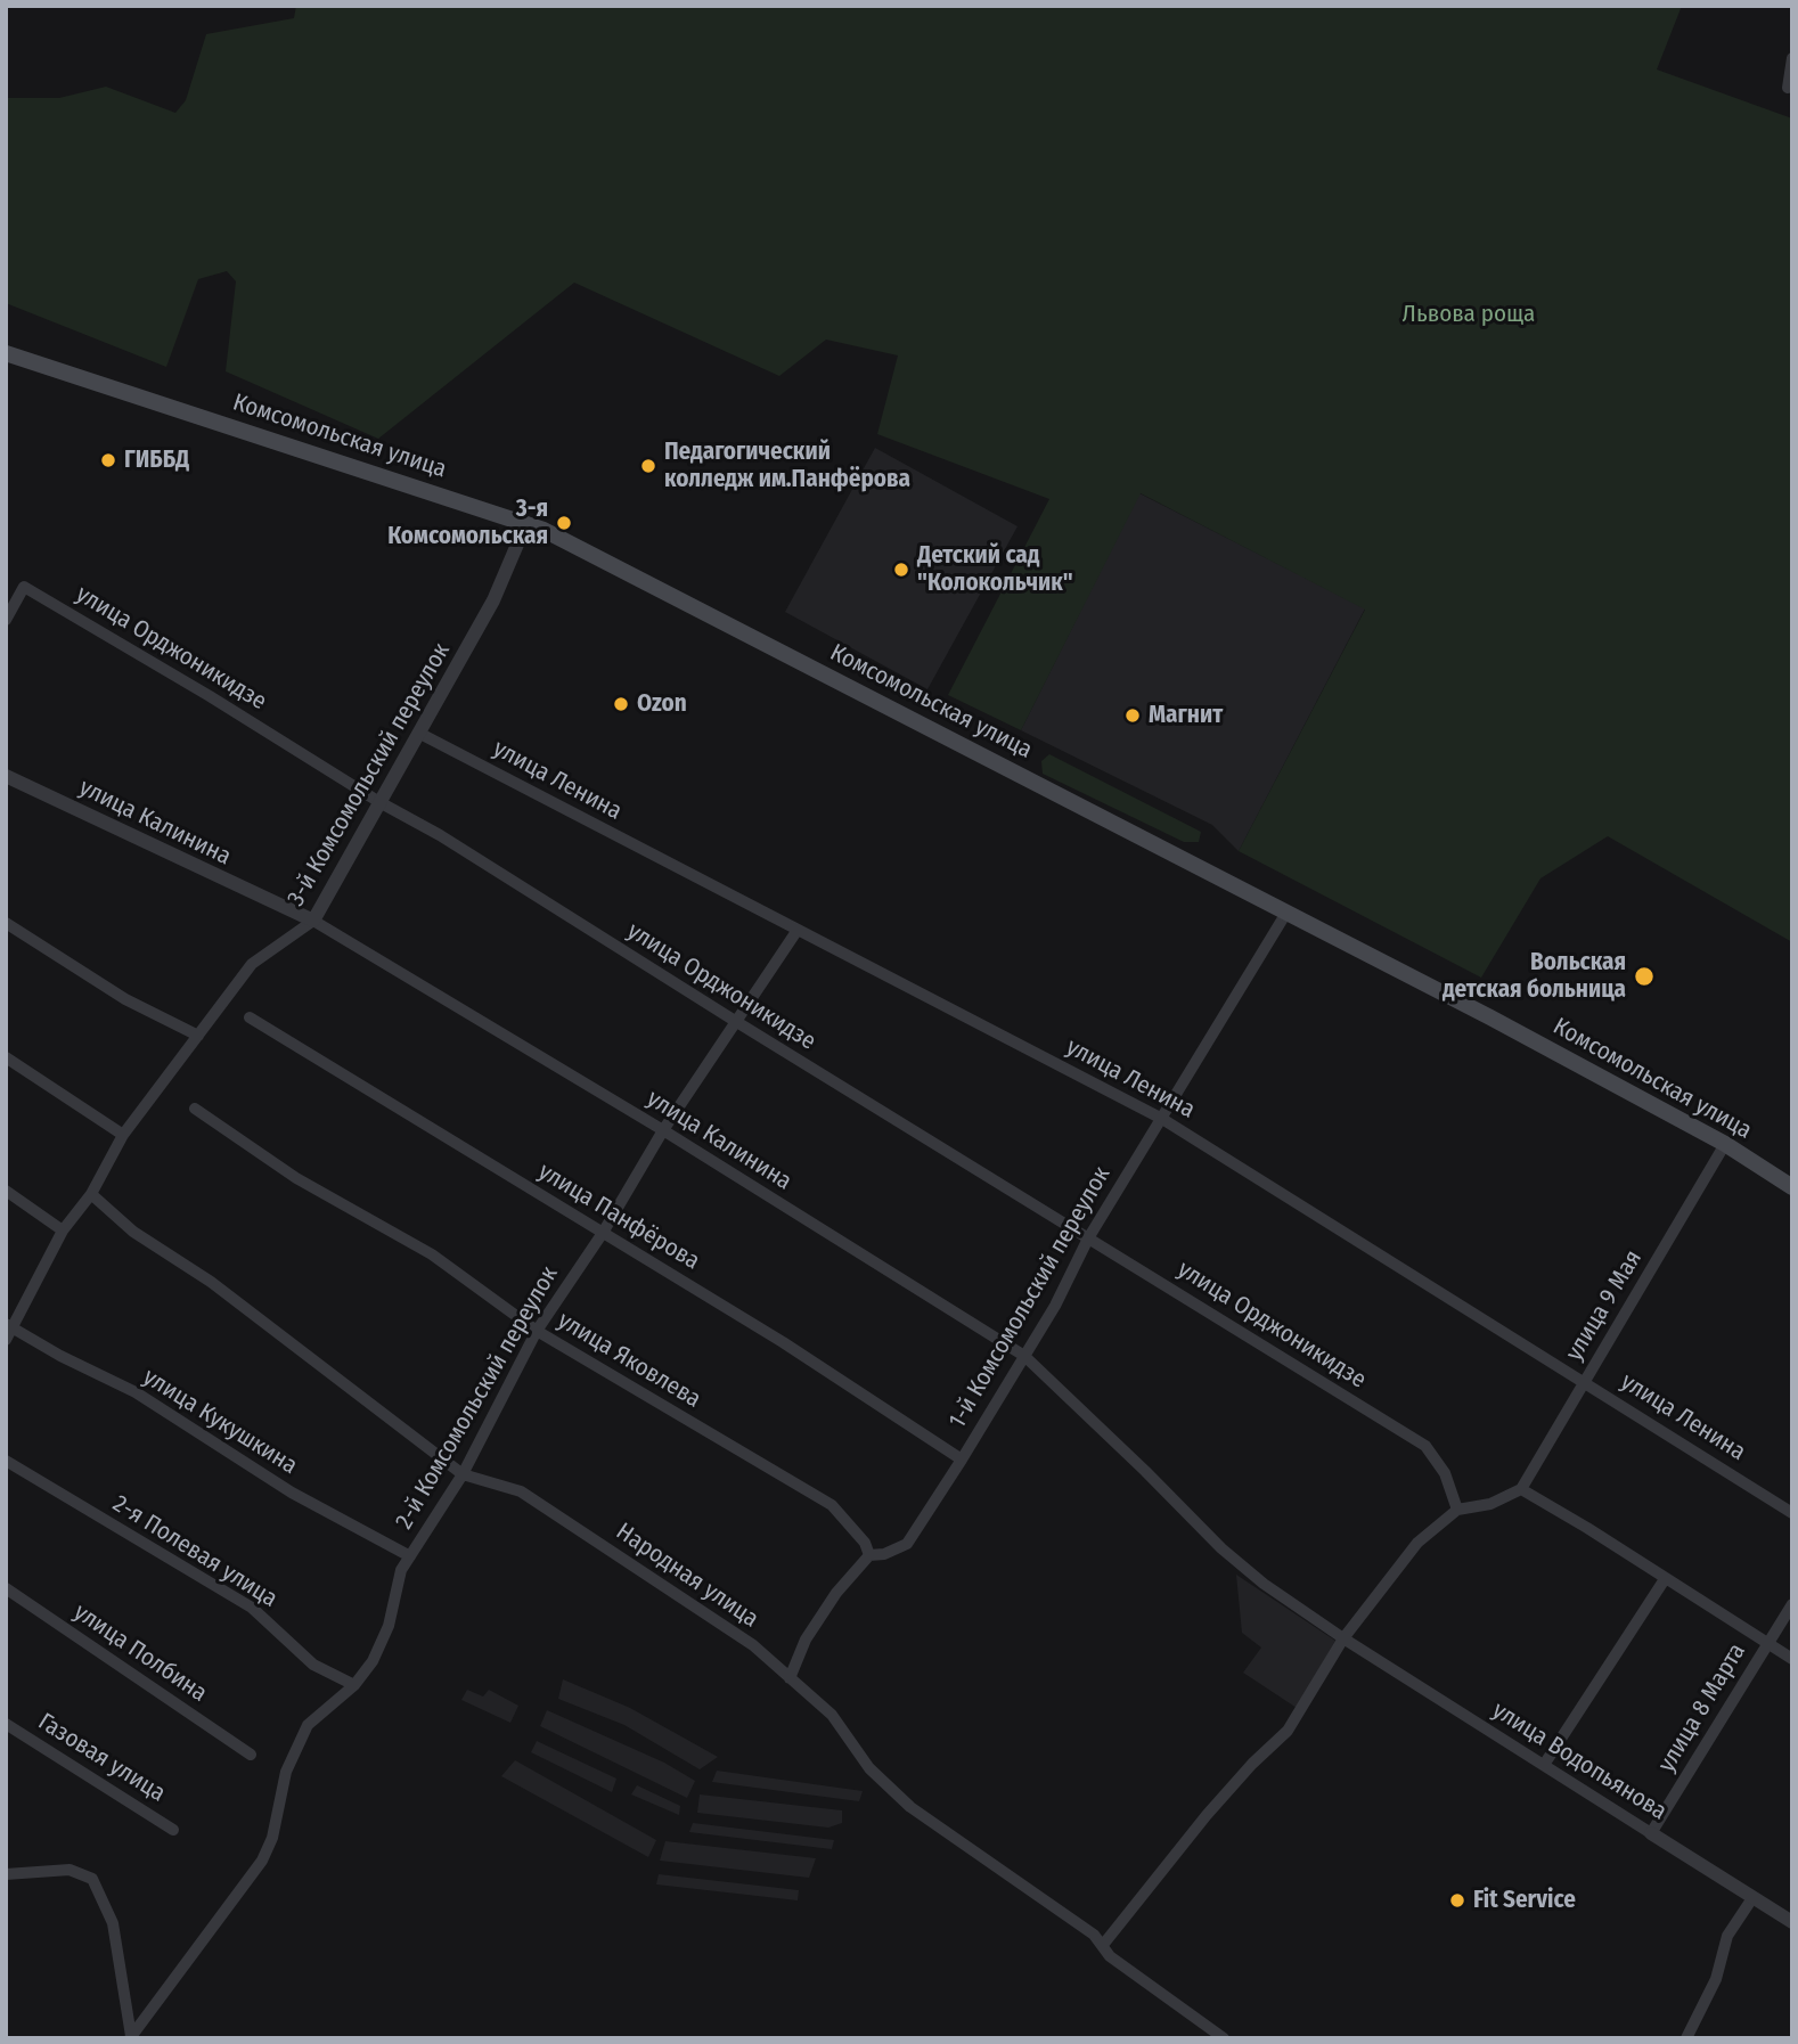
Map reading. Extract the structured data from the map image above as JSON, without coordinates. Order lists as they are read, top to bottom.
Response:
{
  "streets": {
    "main road": ["Комсомольская улица"],
    "street": [
      "улица Орджоникидзе",
      "3-й Комсомольский переулок",
      "улица Ленина",
      "улица Калинина",
      "улица Панфёрова",
      "1-й Комсомольский переулок",
      "улица 9 Мая",
      "улица Яковлева",
      "2-й Комсомольский переулок",
      "улица Кукушкина",
      "2-я Полевая улица",
      "Народная улица",
      "улица Полбина",
      "улица 8 Марта",
      "Газовая улица",
      "улица Водопьянова"
    ]
  },
  "crossings": [
    ["Комсомольская улица", "3-й Комсомольский переулок"],
    ["Комсомольская улица", "1-й Комсомольский переулок"],
    ["Комсомольская улица", "улица 9 Мая"],
    ["улица Орджоникидзе", "3-й Комсомольский переулок"],
    ["улица Орджоникидзе", "1-й Комсомольский переулок"],
    ["улица Орджоникидзе", "2-й Комсомольский переулок"],
    ["3-й Комсомольский переулок", "улица Ленина"],
    ["3-й Комсомольский переулок", "улица Калинина"],
    ["3-й Комсомольский переулок", "улица Кукушкина"],
    ["3-й Комсомольский переулок", "Народная улица"],
    ["улица Ленина", "1-й Комсомольский переулок"],
    ["улица Ленина", "улица 9 Мая"],
    ["улица Ленина", "2-й Комсомольский переулок"],
    ["улица Калинина", "1-й Комсомольский переулок"],
    ["улица Калинина", "2-й Комсомольский переулок"],
    ["улица Калинина", "улица Водопьянова"],
    ["улица Панфёрова", "1-й Комсомольский переулок"],
    ["улица Панфёрова", "2-й Комсомольский переулок"],
    ["1-й Комсомольский переулок", "улица Яковлева"],
    ["улица Яковлева", "2-й Комсомольский переулок"],
    ["2-й Комсомольский переулок", "улица Кукушкина"],
    ["2-й Комсомольский переулок", "2-я Полевая улица"],
    ["2-й Комсомольский переулок", "Народная улица"],
    ["улица 8 Марта", "улица Водопьянова"]
  ],
  "parks": ["Львова роща"],
  "places": [
    "ГИББД",
    "Педагогический колледж им.Панфёрова",
    "3-я Комсомольская",
    "Детский сад \"Колокольчик\"",
    "Ozon",
    "Магнит",
    "Вольская детская больница",
    "Fit Service"
  ]
}
